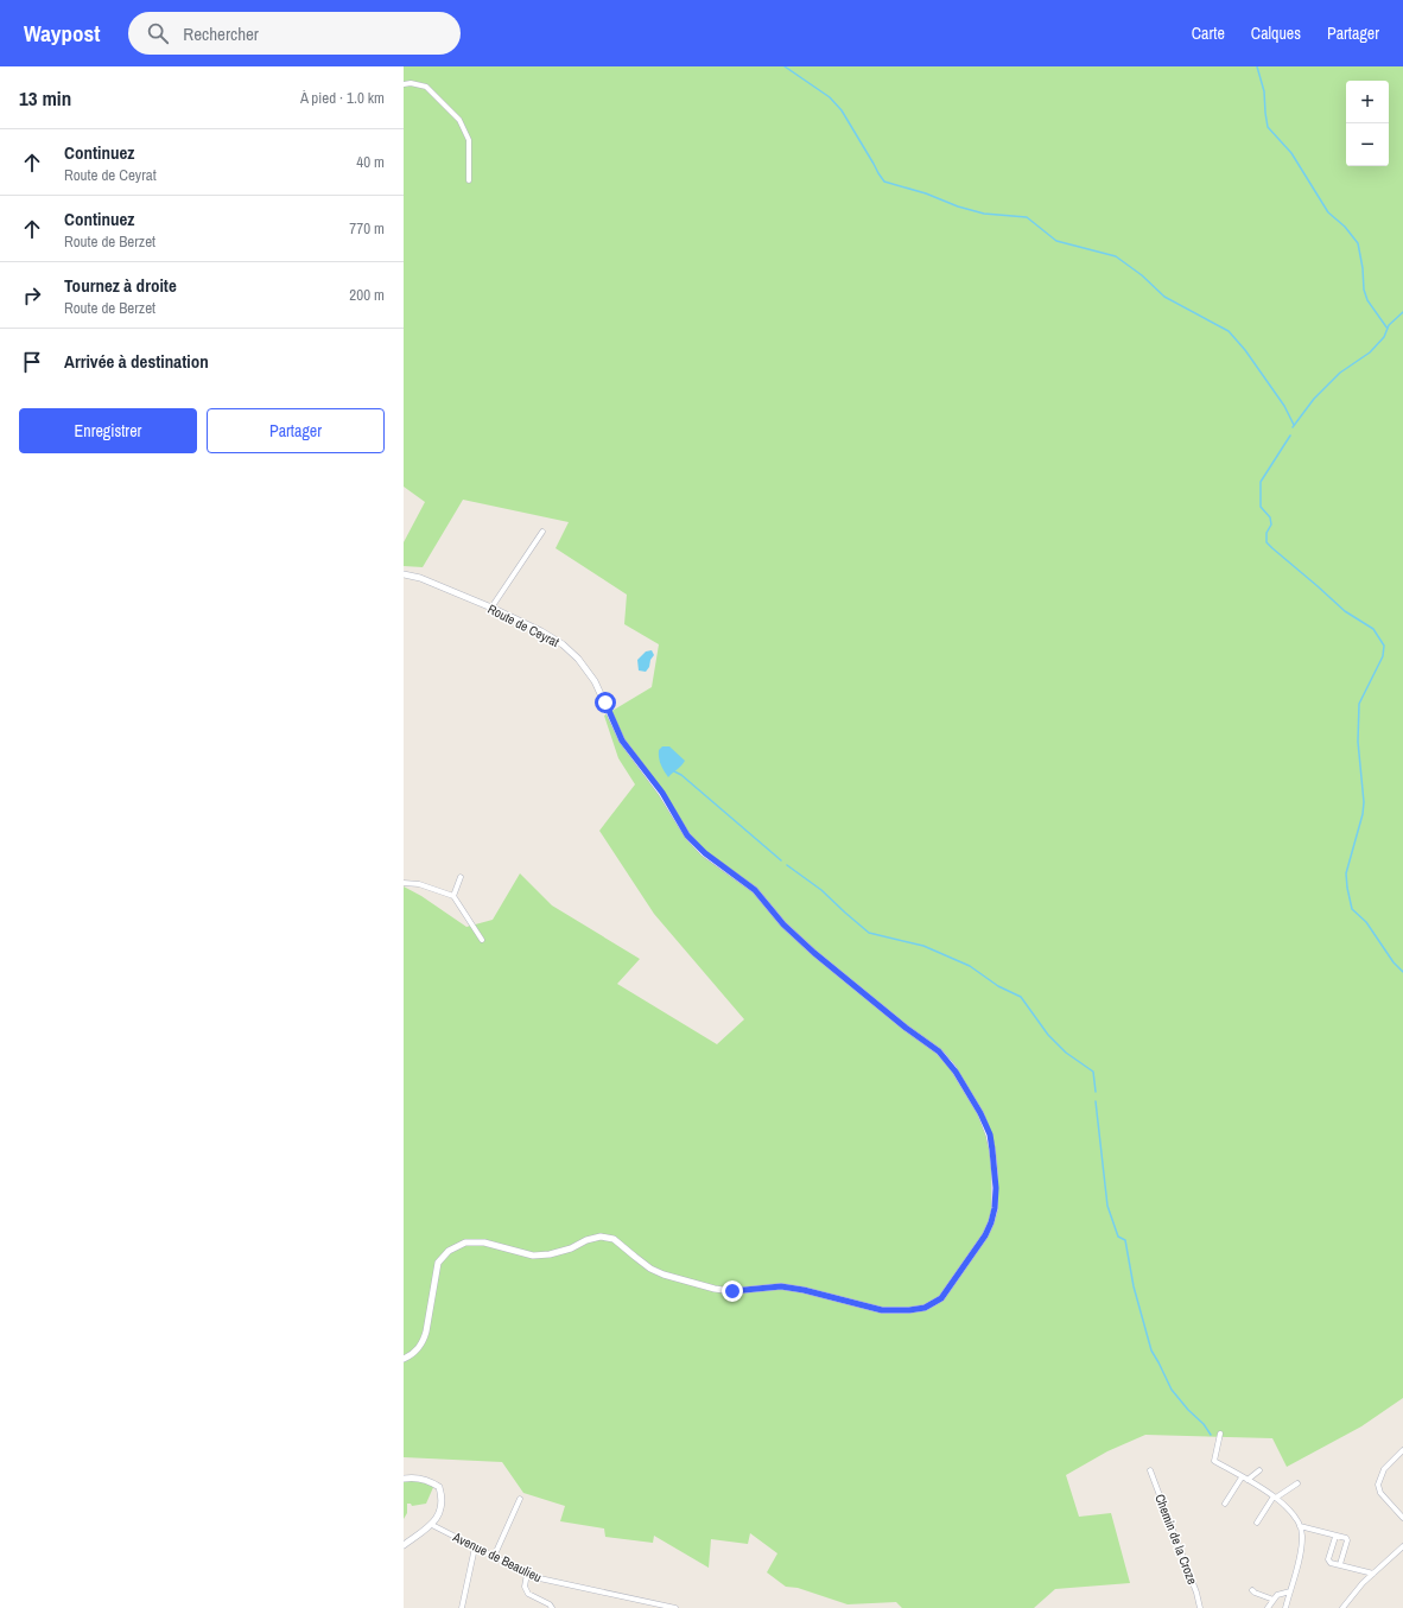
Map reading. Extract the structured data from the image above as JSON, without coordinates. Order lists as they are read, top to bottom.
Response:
{
  "streets": {
    "street": ["Route de Ceyrat", "Chemin de la Croze", "Avenue de Beaulieu"]
  },
  "page": {
    "header": "Waypost",
    "search": "Rechercher",
    "nav": ["Carte", "Calques", "Partager"],
    "heading": ["13 min", "À pied · 1.0 km"],
    "map_buttons": ["+", "−"],
    "list": [
      ["Continuez", "Route de Ceyrat", "40 m"],
      ["Continuez", "Route de Berzet", "770 m"],
      ["Tournez à droite", "Route de Berzet", "200 m"],
      "Arrivée à destination"
    ],
    "buttons": ["Enregistrer", "Partager"]
  }
}
